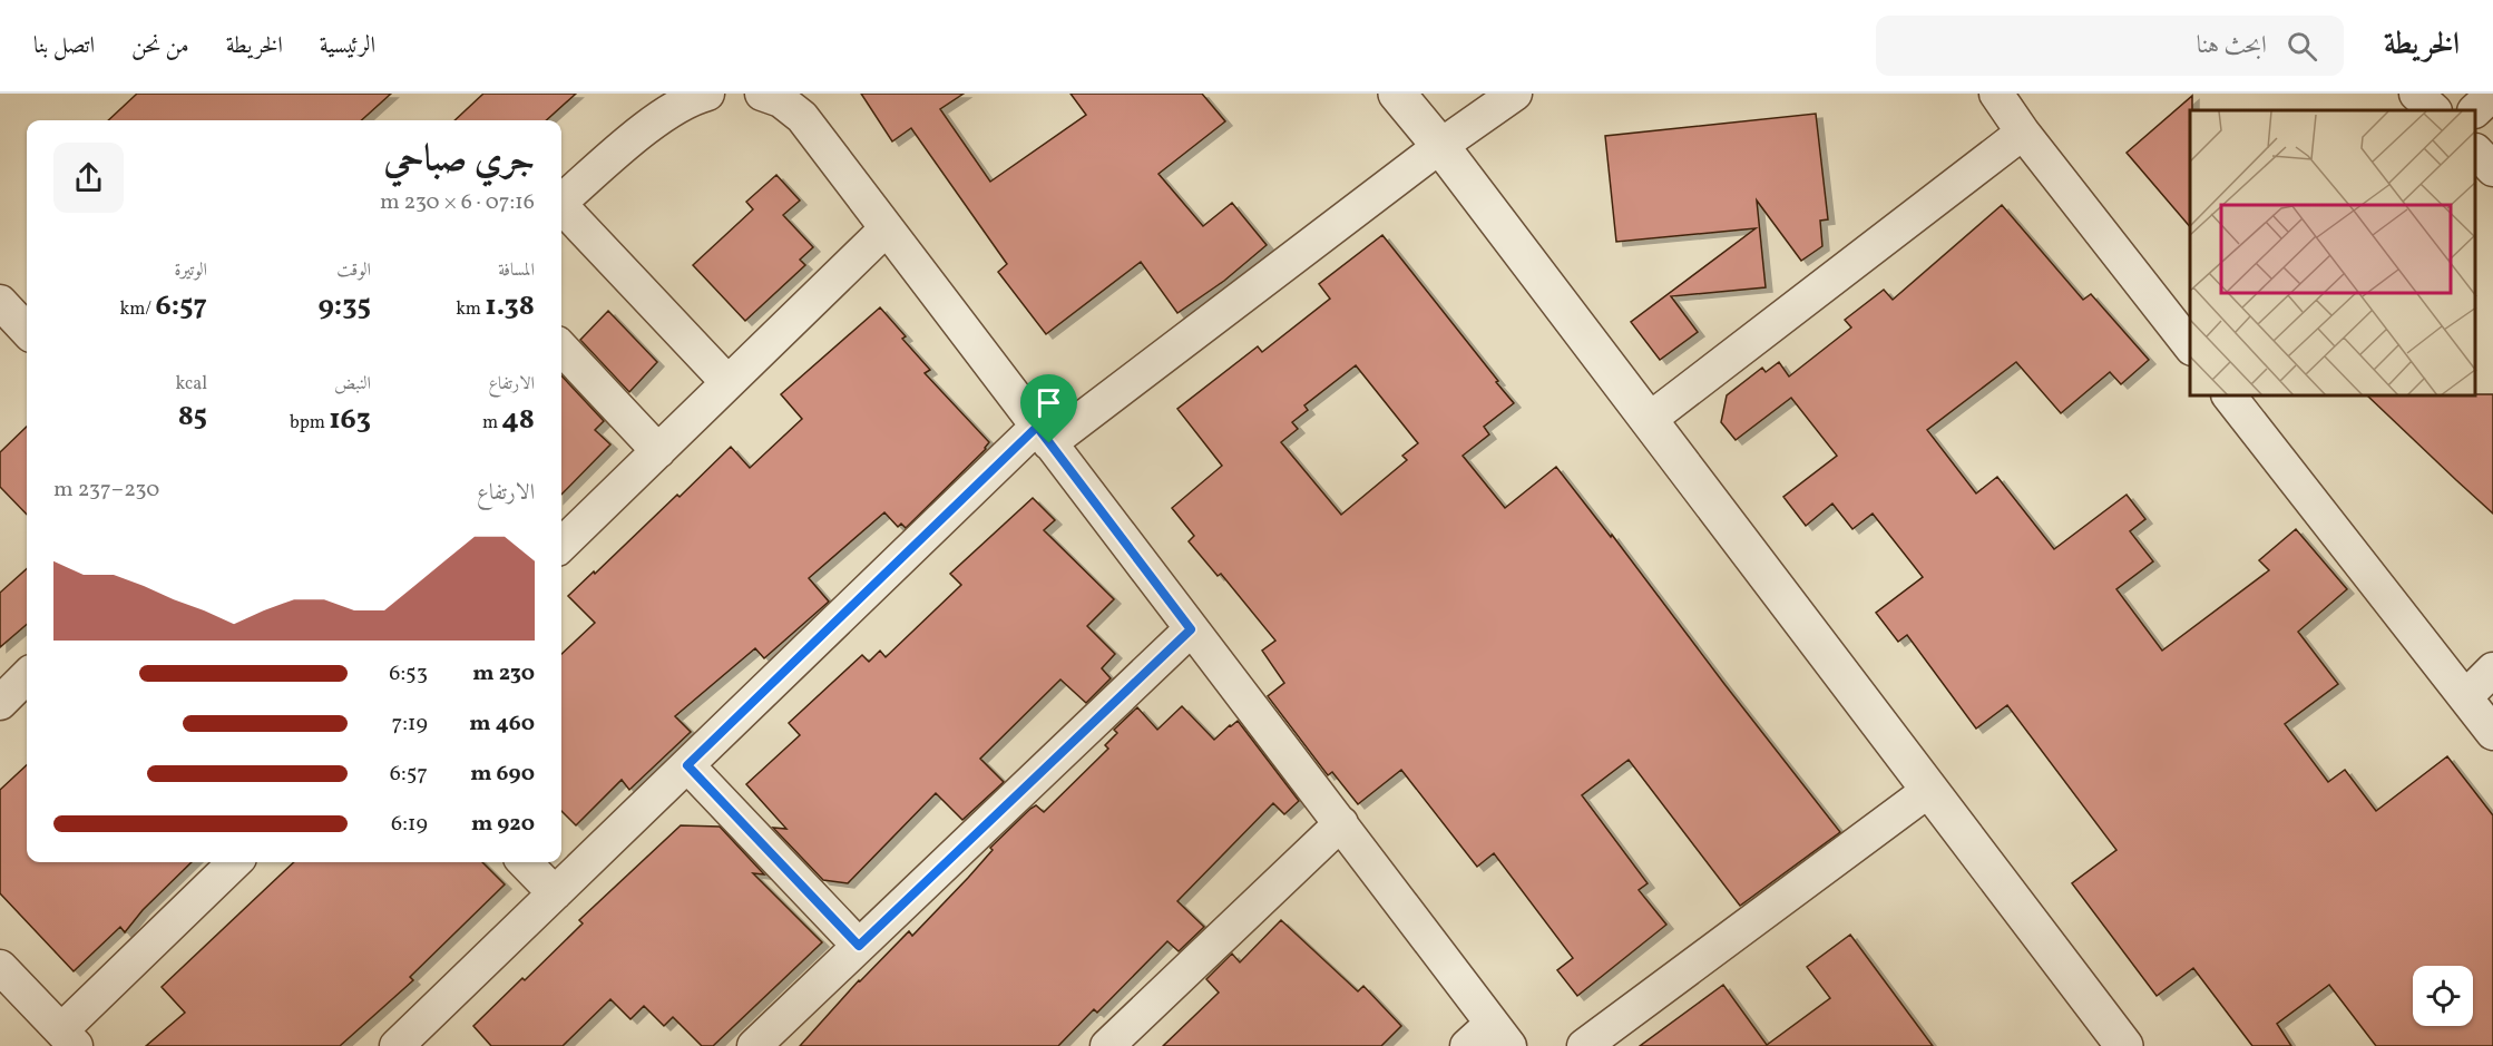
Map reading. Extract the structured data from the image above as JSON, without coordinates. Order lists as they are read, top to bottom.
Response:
{
  "page": {
    "header": "الخريطة",
    "search": "ابحث هنا",
    "nav": [
      "الرئيسية",
      "الخريطة",
      "من نحن",
      "اتصل بنا"
    ],
    "heading": ["جري صباحي", "07:16 · 6 × 230 m"],
    "stats": [
      ["المسافة", "1.38 km"],
      ["الوقت", "9:35"],
      ["الوتيرة", "6:57 /km"],
      ["الارتفاع", "48 m"],
      ["النبض", "163 bpm"],
      ["kcal", "85"]
    ],
    "chart": ["الارتفاع", "230–237 m"],
    "list": [
      {
        "name": "230 m",
        "note": "6:53"
      },
      {
        "name": "460 m",
        "note": "7:19"
      },
      {
        "name": "690 m",
        "note": "6:57"
      },
      {
        "name": "920 m",
        "note": "6:19"
      }
    ]
  }
}
